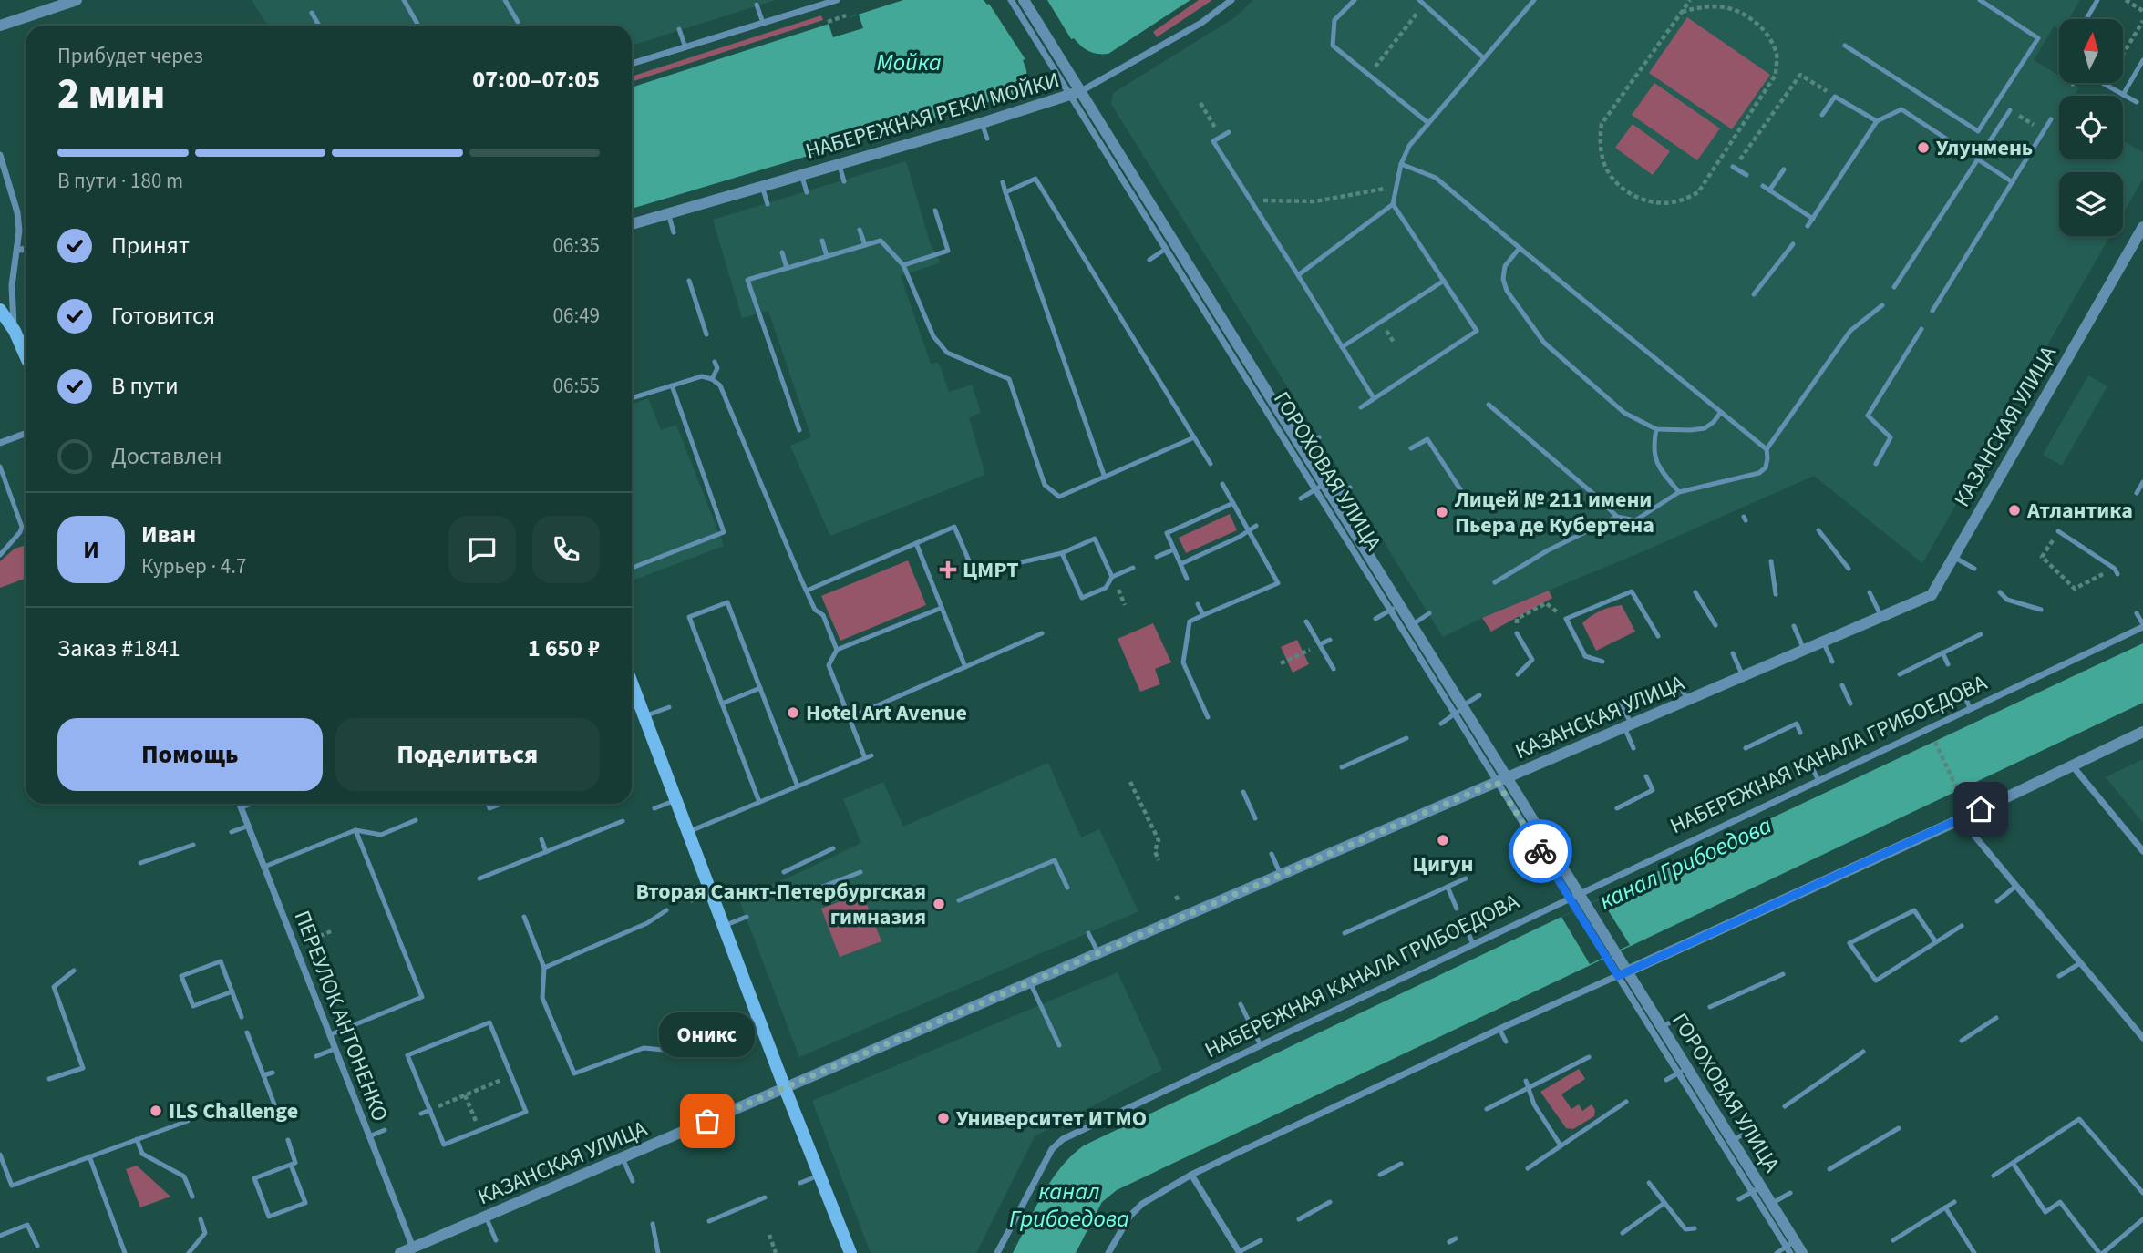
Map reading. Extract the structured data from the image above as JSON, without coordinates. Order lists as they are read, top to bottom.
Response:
{
  "streets": {
    "street": [
      "НАБЕРЕЖНАЯ РЕКИ МОЙКИ",
      "КАЗАНСКАЯ УЛИЦА",
      "ГОРОХОВАЯ УЛИЦА",
      "НАБЕРЕЖНАЯ КАНАЛА ГРИБОЕДОВА",
      "ПЕРЕУЛОК АНТОНЕНКО"
    ]
  },
  "crossings": [
    ["НАБЕРЕЖНАЯ РЕКИ МОЙКИ", "ГОРОХОВАЯ УЛИЦА"],
    ["КАЗАНСКАЯ УЛИЦА", "ГОРОХОВАЯ УЛИЦА"],
    ["КАЗАНСКАЯ УЛИЦА", "ПЕРЕУЛОК АНТОНЕНКО"],
    ["ГОРОХОВАЯ УЛИЦА", "НАБЕРЕЖНАЯ КАНАЛА ГРИБОЕДОВА"]
  ],
  "water": ["Мойка", "канал Грибоедова"],
  "places": {
    "other": [
      "Улунмень",
      "Атлантика",
      "Лицей № 211 имени Пьера де Кубертена",
      "Hotel Art Avenue",
      "Цигун",
      "Вторая Санкт-Петербургская гимназия",
      "ILS Challenge",
      "Университет ИТМО",
      "Оникс"
    ],
    "health": ["ЦМРТ"]
  },
  "north": "top",
  "page": {
    "heading": ["2 мин", "Прибудет через", "07:00–07:05"],
    "panel": [
      "Иван",
      "Курьер · 4.7",
      "Заказ #1841",
      "1 650 ₽"
    ],
    "bar": "В пути · 180 m",
    "list": [
      ["Принят", "06:35"],
      ["Готовится", "06:49"],
      ["В пути", "06:55"],
      "Доставлен"
    ],
    "round": "И",
    "buttons": ["Помощь", "Поделиться"],
    "bubble": "Оникс"
  }
}
